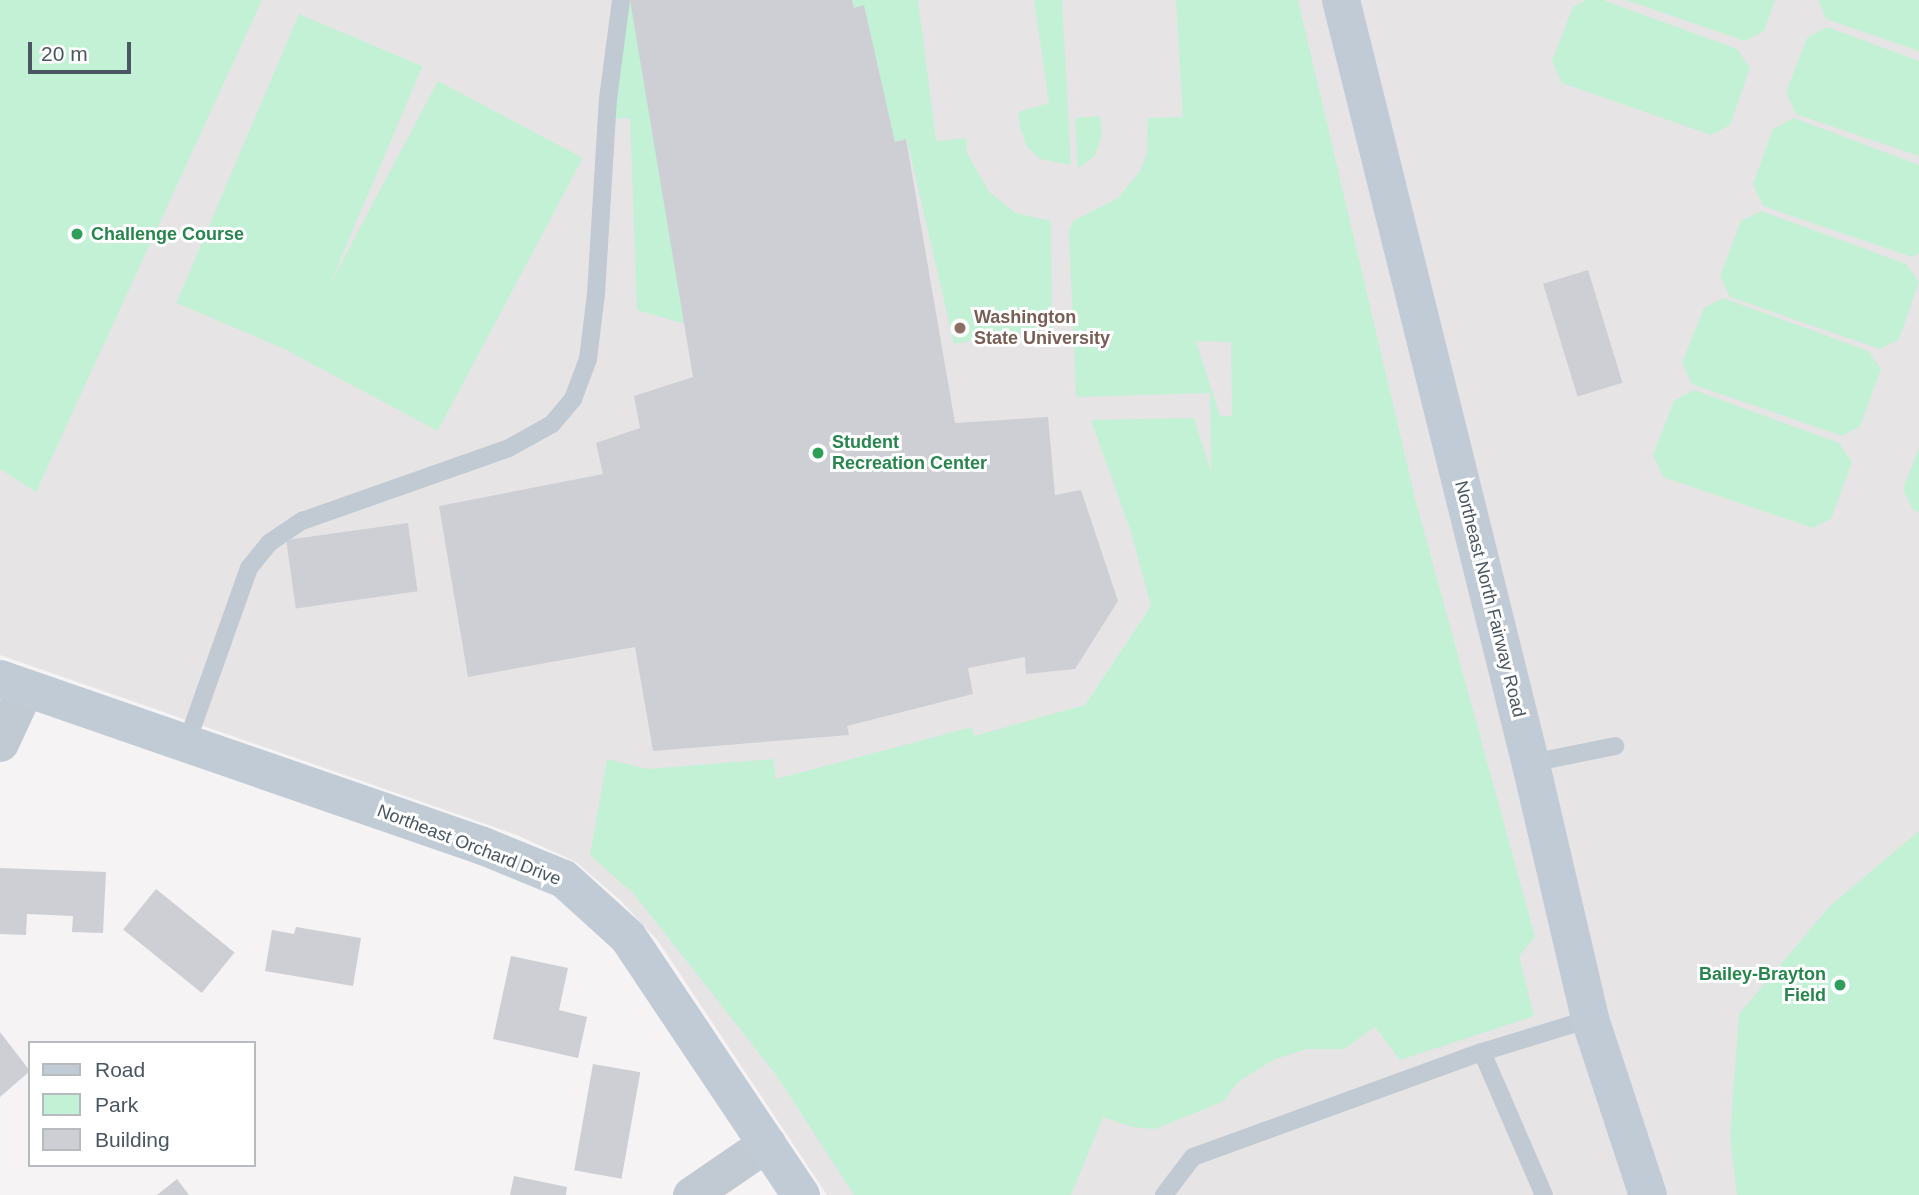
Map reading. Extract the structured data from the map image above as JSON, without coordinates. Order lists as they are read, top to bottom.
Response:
{
  "streets": {
    "street": ["Northeast North Fairway Road", "Northeast Orchard Drive"]
  },
  "places": [
    "Challenge Course",
    "Washington State University",
    "Student Recreation Center",
    "Bailey-Brayton Field"
  ],
  "legend": ["Road", "Park", "Building"],
  "scale_bar": "20 m"
}
